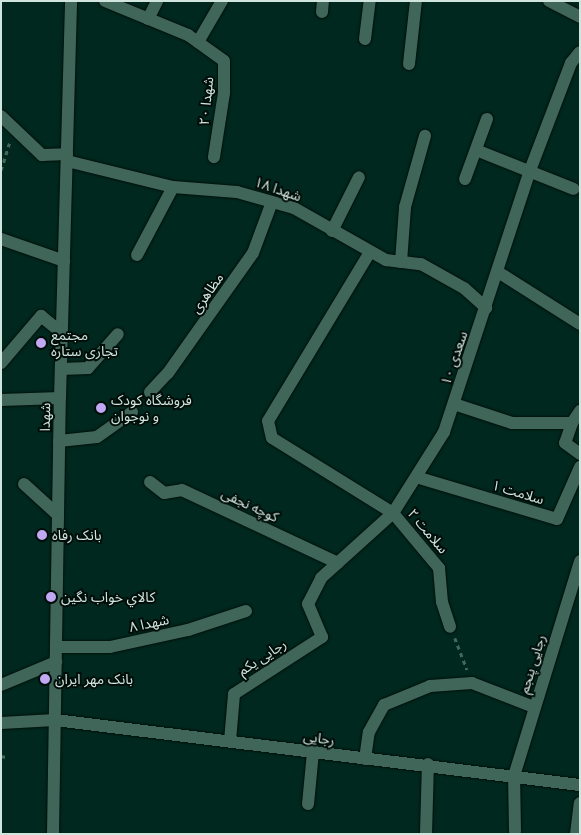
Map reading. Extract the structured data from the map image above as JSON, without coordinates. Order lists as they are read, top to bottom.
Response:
{
  "streets": {
    "street": [
      "شهدا ۲۰",
      "شهدا ۱۸",
      "مظاهری",
      "سعدی ۱۰",
      "شهدا",
      "سلامت ۱",
      "کوچه نجفی",
      "سلامت ۲",
      "شهدا ۸",
      "رجایی یکم",
      "رجایی پنجم",
      "رجایی"
    ]
  },
  "crossings": [
    ["شهدا ۱۸", "مظاهری"],
    ["شهدا ۱۸", "سعدی ۱۰"],
    ["شهدا ۱۸", "شهدا"],
    ["شهدا ۱۸", "سلامت ۲"],
    ["سعدی ۱۰", "سلامت ۱"],
    ["سعدی ۱۰", "کوچه نجفی"],
    ["سعدی ۱۰", "سلامت ۲"],
    ["سعدی ۱۰", "رجایی یکم"],
    ["شهدا", "شهدا ۸"],
    ["شهدا", "رجایی"],
    ["رجایی یکم", "رجایی"],
    ["رجایی پنجم", "رجایی"]
  ],
  "places": [
    "مجتمع تجاری ستاره",
    "فروشگاه کودک و نوجوان",
    "بانک رفاه",
    "كالاي خواب نگين",
    "بانک مهر ایران"
  ]
}
